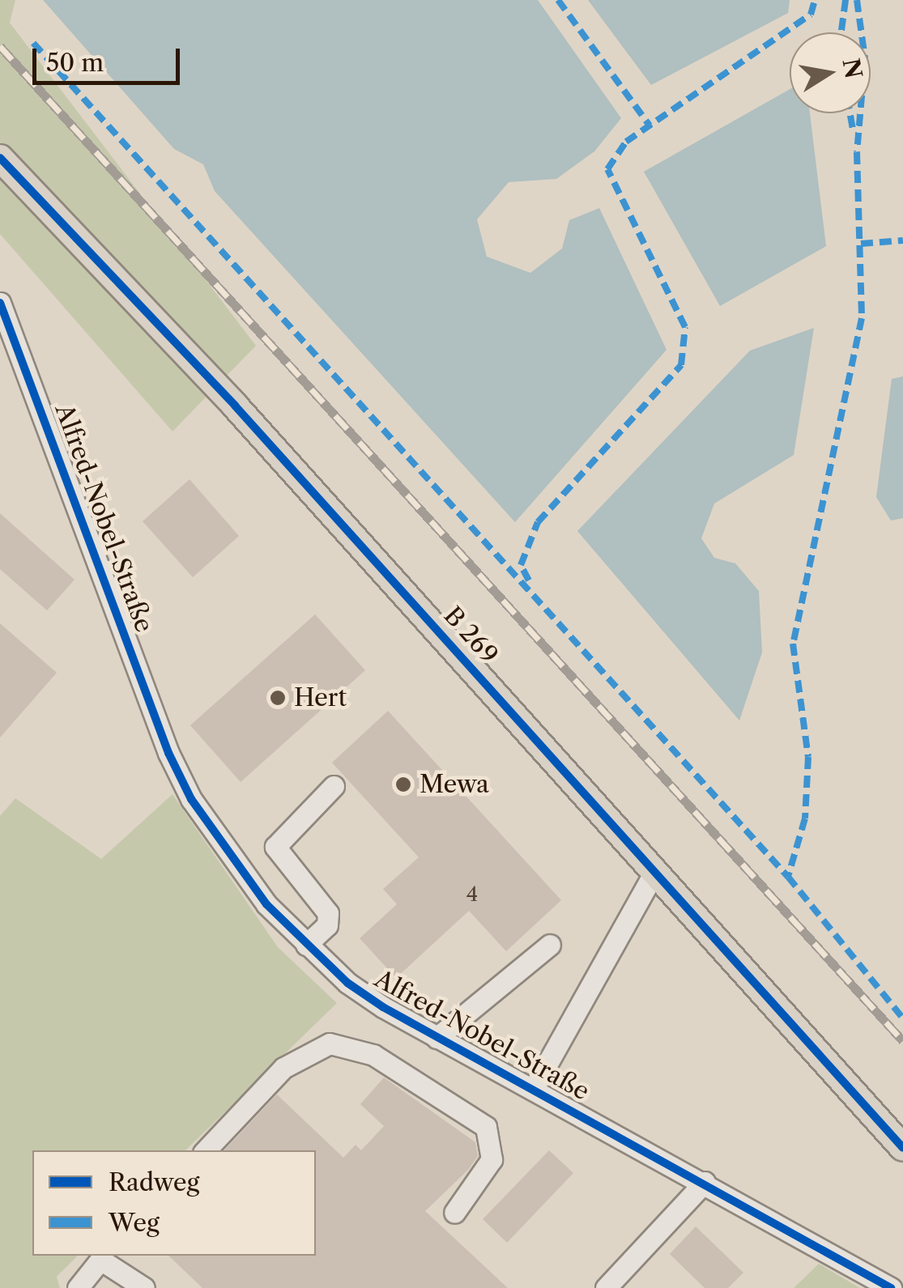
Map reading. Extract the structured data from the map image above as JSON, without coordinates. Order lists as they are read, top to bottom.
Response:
{
  "streets": {
    "main road": ["B 269"],
    "street": ["Alfred-Nobel-Straße"]
  },
  "crossings": [
    ["Alfred-Nobel-Straße", "B 269"]
  ],
  "places": ["Hert", "Mewa"],
  "house_numbers": ["4"],
  "legend": ["Radweg", "Weg"],
  "scale_bar": "50 m",
  "north": "right"
}
